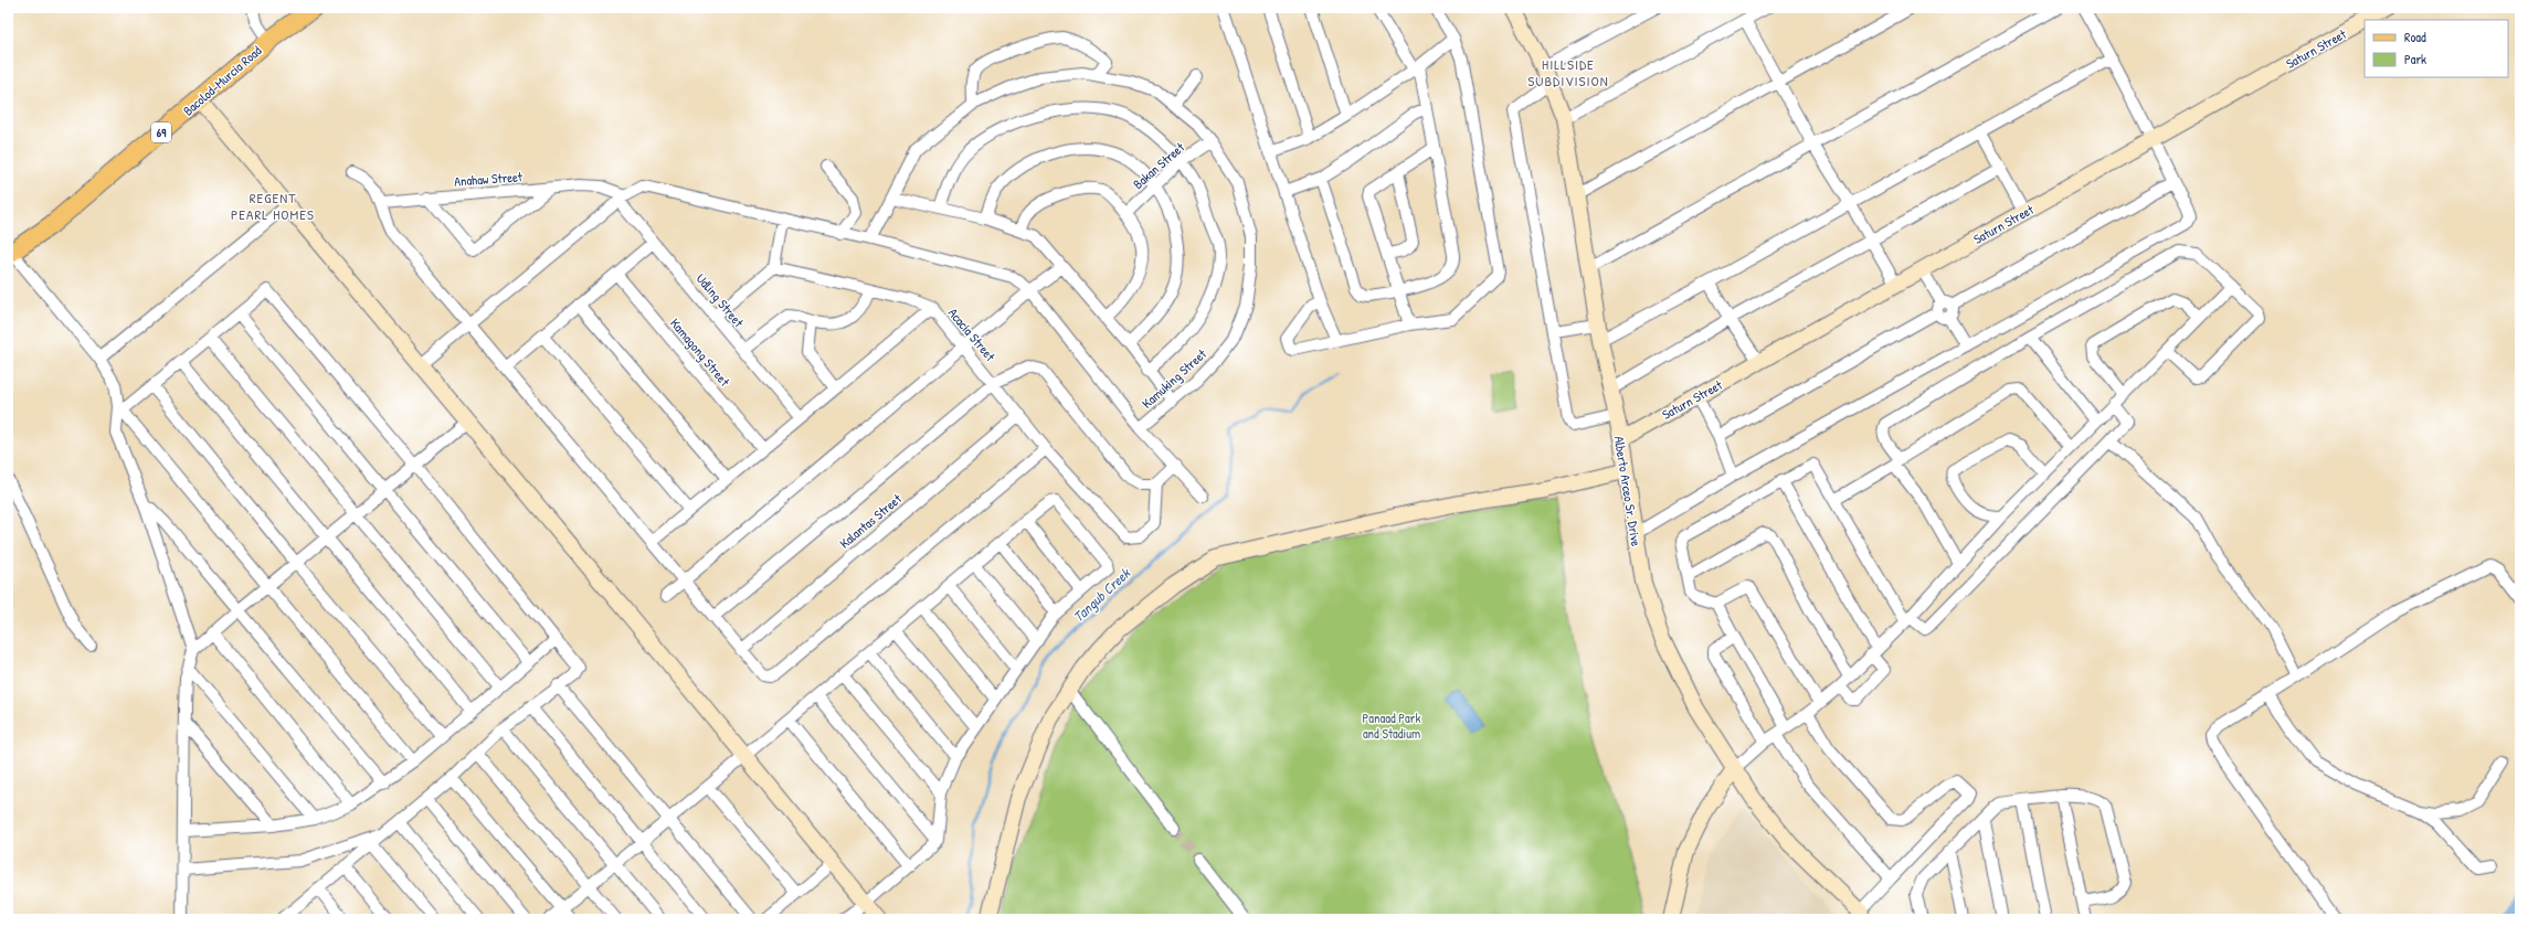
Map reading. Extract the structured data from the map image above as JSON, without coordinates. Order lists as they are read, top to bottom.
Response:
{
  "streets": {
    "main road": ["Bacolod-Murcia Road", "69"],
    "street": [
      "Saturn Street",
      "Bakan Street",
      "Anahaw Street",
      "Udling Street",
      "Acacia Street",
      "Kamagong Street",
      "Kamuking Street",
      "Alberto Arceo Sr. Drive",
      "Kalantas Street"
    ]
  },
  "crossings": [
    ["Saturn Street", "Alberto Arceo Sr. Drive"],
    ["Bakan Street", "Kamuking Street"],
    ["Anahaw Street", "Udling Street"],
    ["Acacia Street", "Kalantas Street"]
  ],
  "districts": ["HILLSIDE SUBDIVISION", "REGENT PEARL HOMES"],
  "water": ["Tangub Creek"],
  "parks": ["Panaad Park and Stadium"],
  "legend": ["Road", "Park"]
}
